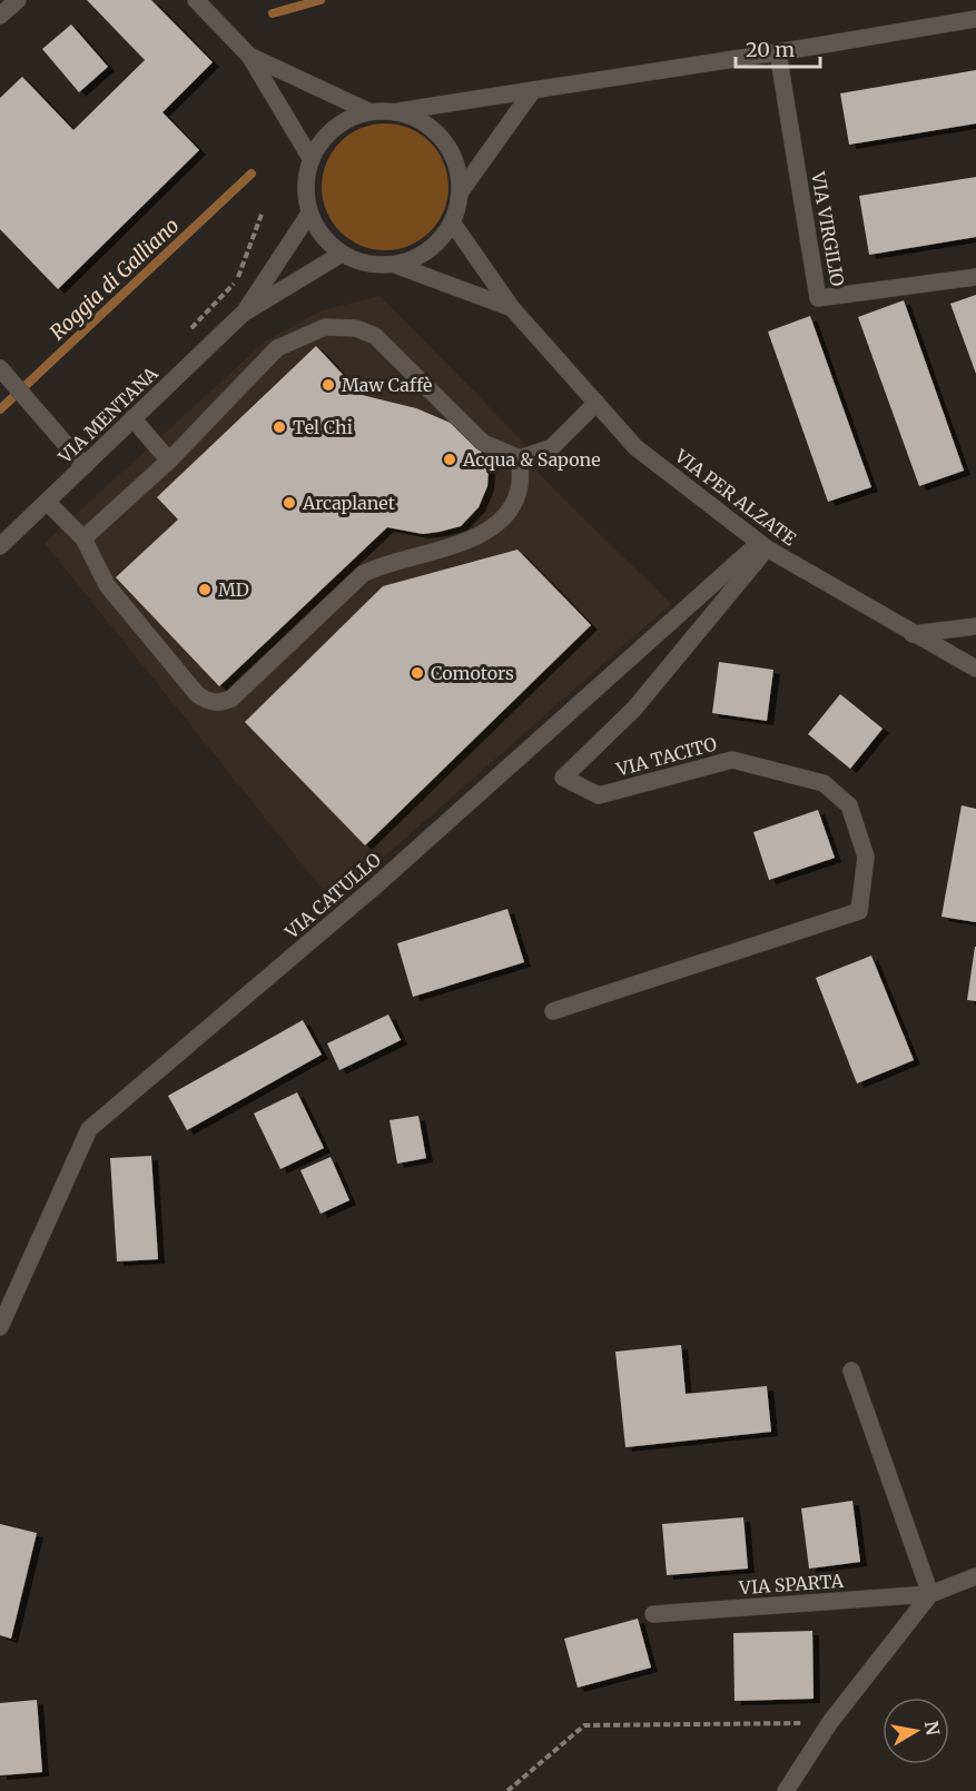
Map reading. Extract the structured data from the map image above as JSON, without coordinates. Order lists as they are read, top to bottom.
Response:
{
  "streets": {
    "street": [
      "VIA VIRGILIO",
      "VIA MENTANA",
      "VIA PER ALZATE",
      "VIA TACITO",
      "VIA CATULLO",
      "VIA SPARTA"
    ]
  },
  "crossings": [
    ["VIA MENTANA", "VIA PER ALZATE"],
    ["VIA PER ALZATE", "VIA TACITO"],
    ["VIA PER ALZATE", "VIA CATULLO"],
    ["VIA TACITO", "VIA CATULLO"]
  ],
  "water": ["Roggia di Galliano"],
  "places": [
    "Maw Caffè",
    "Tel Chi",
    "Acqua & Sapone",
    "Arcaplanet",
    "MD",
    "Comotors"
  ],
  "scale_bar": "20 m",
  "north": "right"
}
